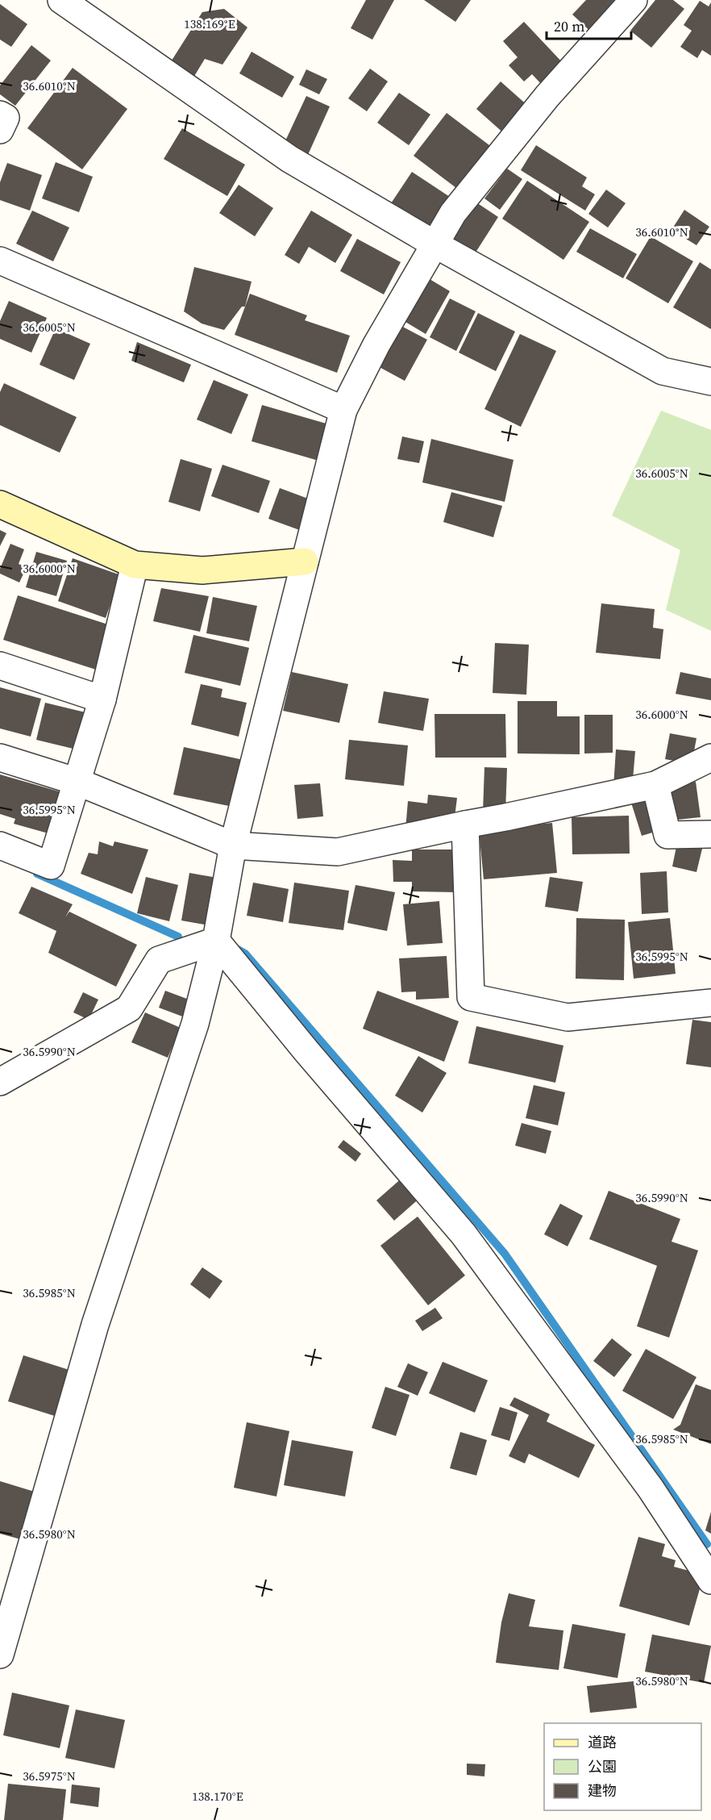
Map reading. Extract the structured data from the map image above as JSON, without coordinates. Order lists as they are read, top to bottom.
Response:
{
  "legend": ["道路", "公園", "建物"],
  "scale_bar": "20 m",
  "coordinates": [
    "138.169°E",
    "36.6010°N",
    "36.6005°N",
    "36.6000°N",
    "36.5995°N",
    "36.5990°N",
    "36.5985°N",
    "36.5980°N",
    "36.5975°N",
    "138.170°E"
  ]
}
